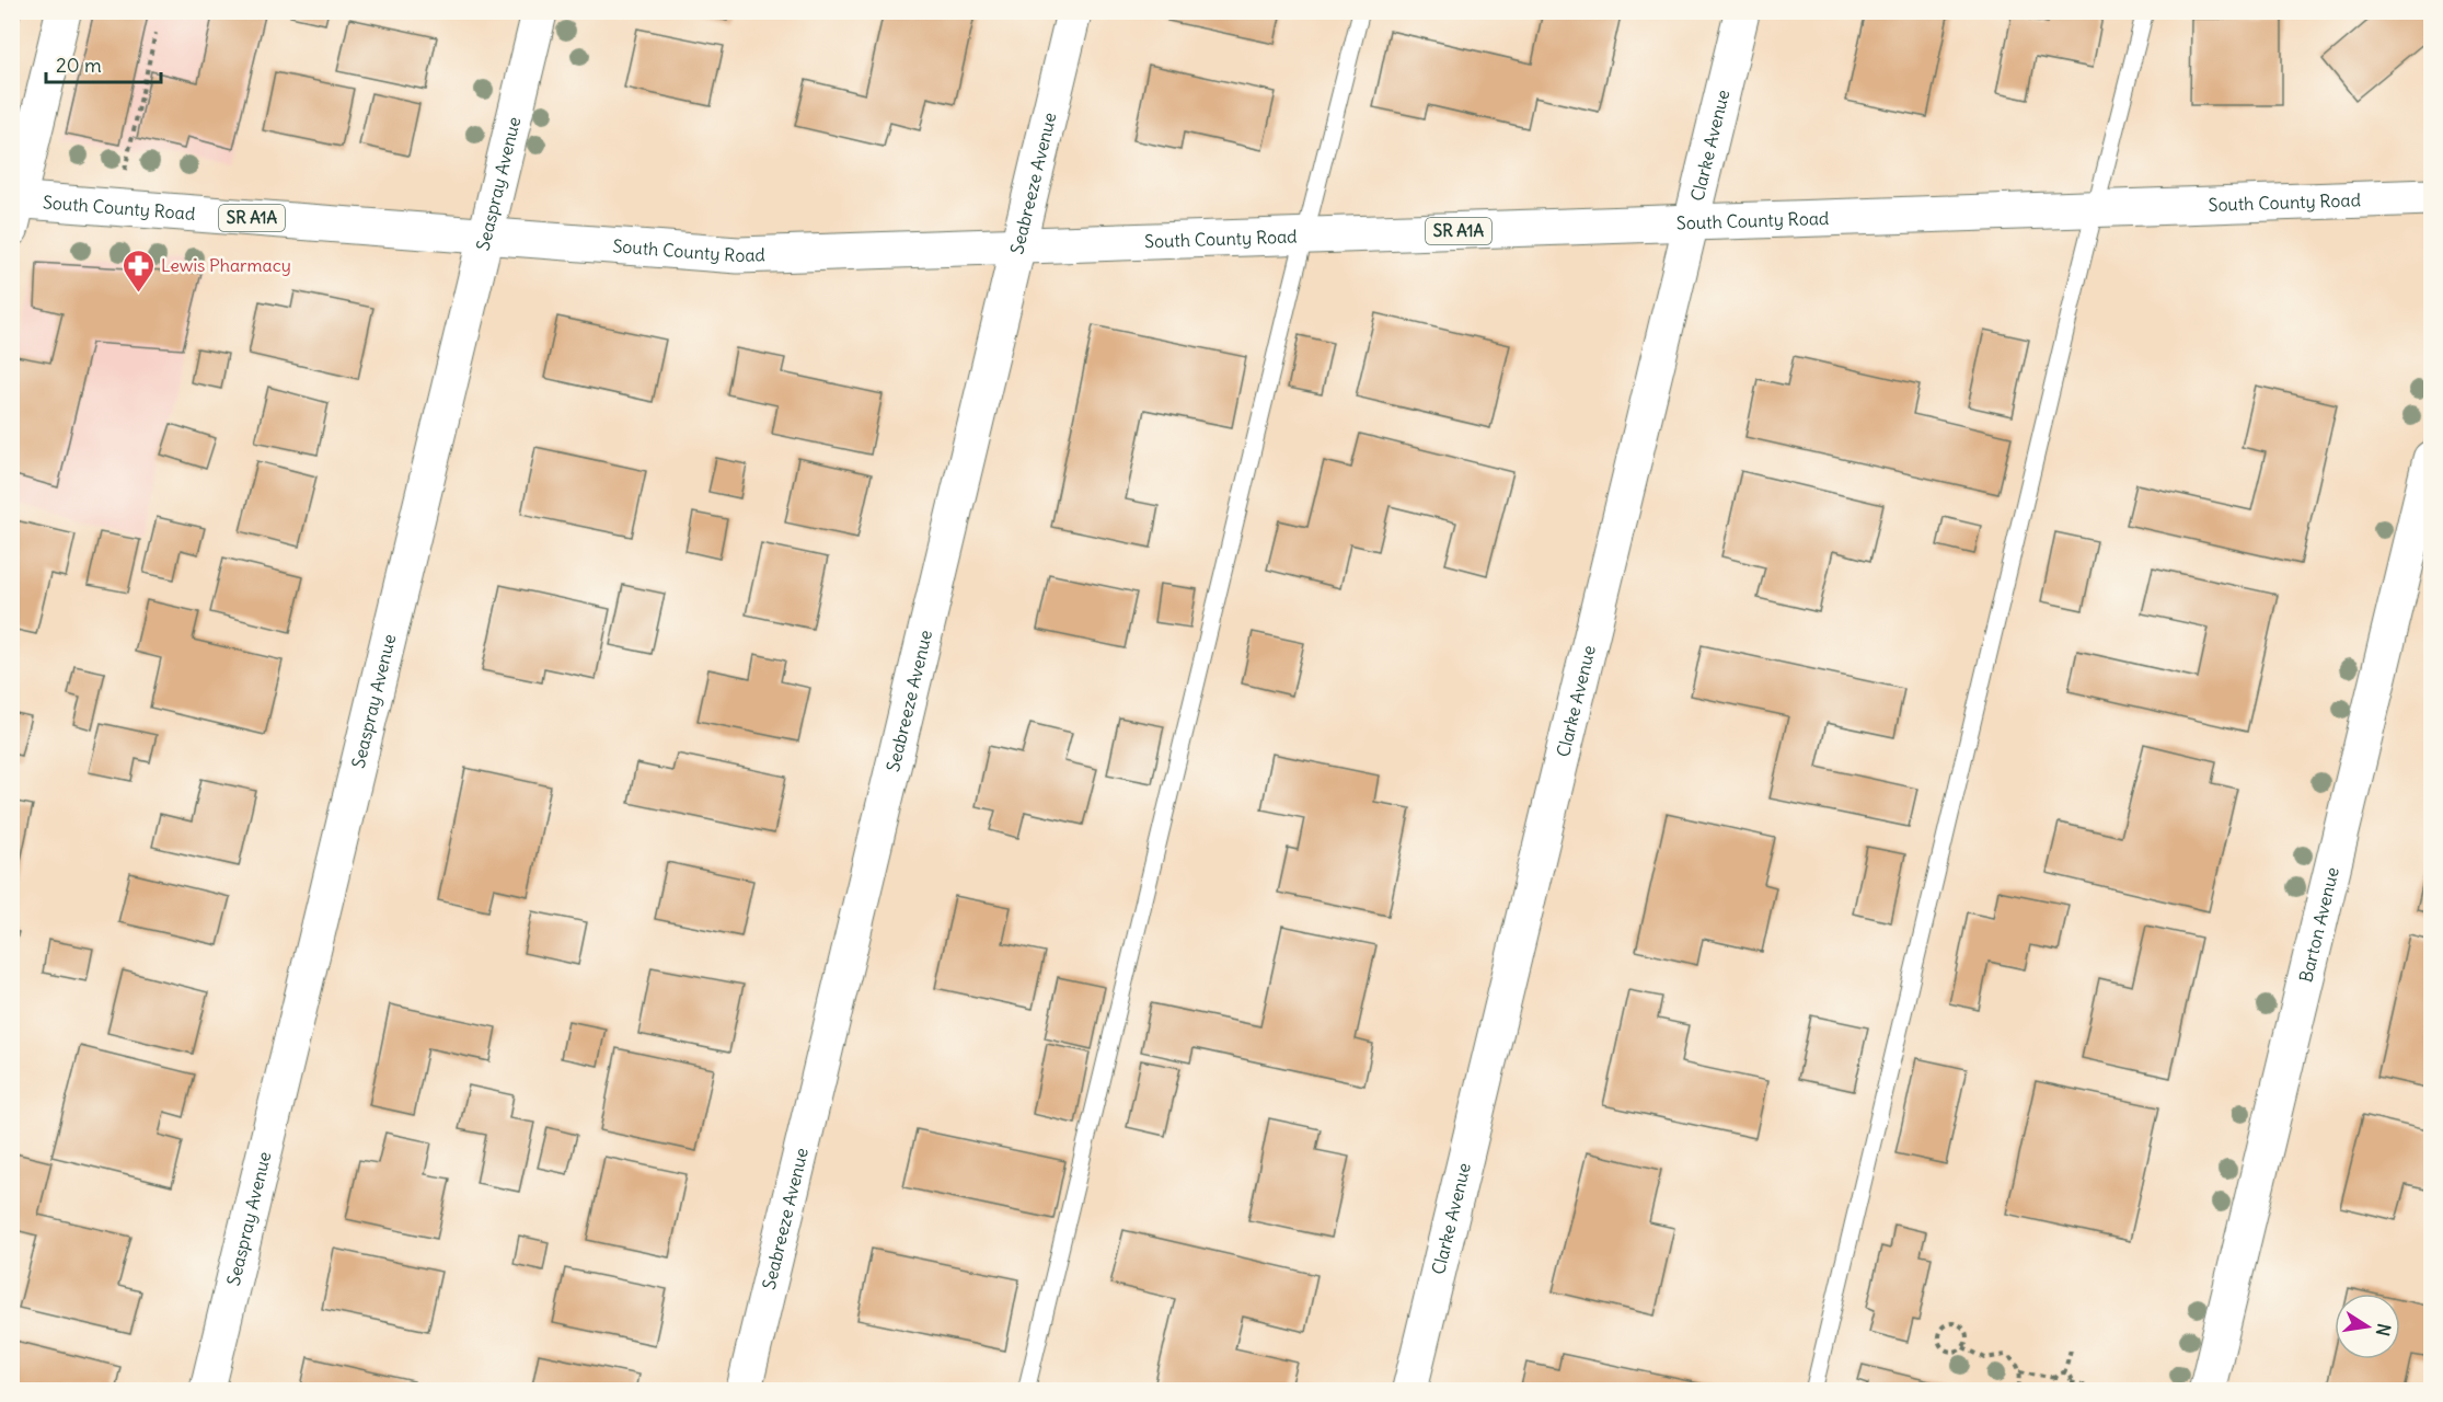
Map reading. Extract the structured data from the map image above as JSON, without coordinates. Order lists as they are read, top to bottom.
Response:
{
  "streets": {
    "main road": ["South County Road", "SR A1A", "Barton Avenue"],
    "street": ["Clarke Avenue", "Seabreeze Avenue", "Seaspray Avenue"]
  },
  "crossings": [
    ["Clarke Avenue", "South County Road"],
    ["Seabreeze Avenue", "South County Road"],
    ["Seaspray Avenue", "South County Road"]
  ],
  "places": {
    "pharmacy": ["Lewis Pharmacy"]
  },
  "scale_bar": "20 m",
  "north": "right"
}
